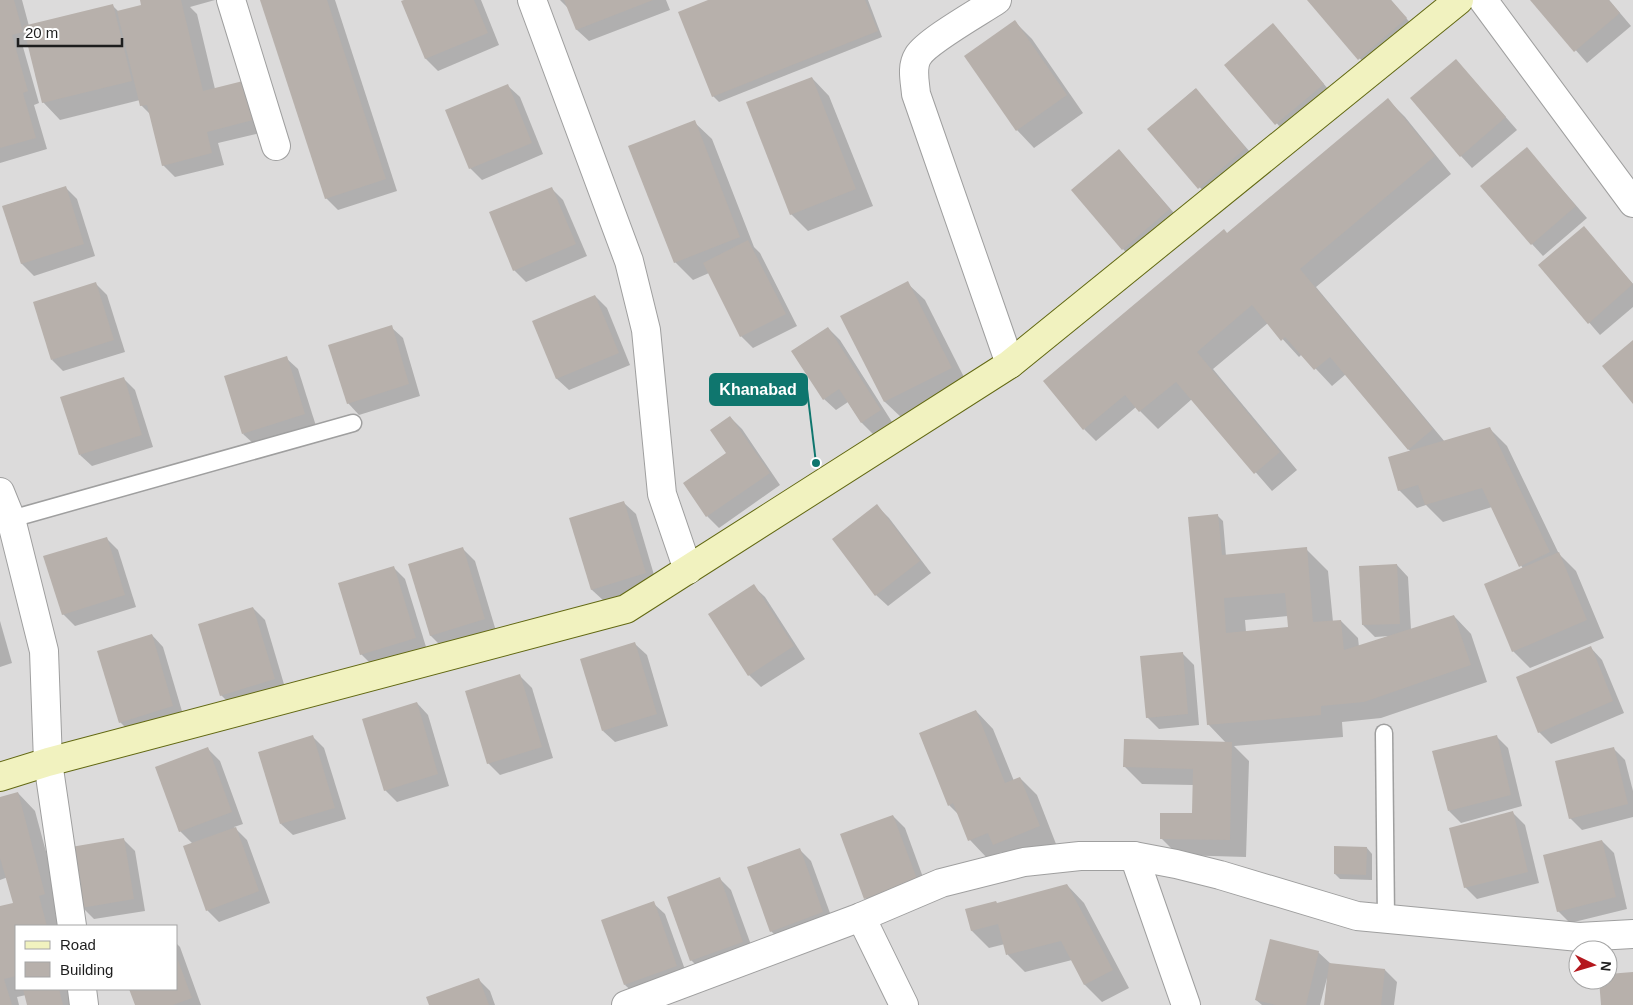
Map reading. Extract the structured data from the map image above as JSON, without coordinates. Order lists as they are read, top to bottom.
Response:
{
  "places": ["Khanabad"],
  "legend": ["Road", "Building"],
  "scale_bar": "20 m",
  "north": "right"
}
